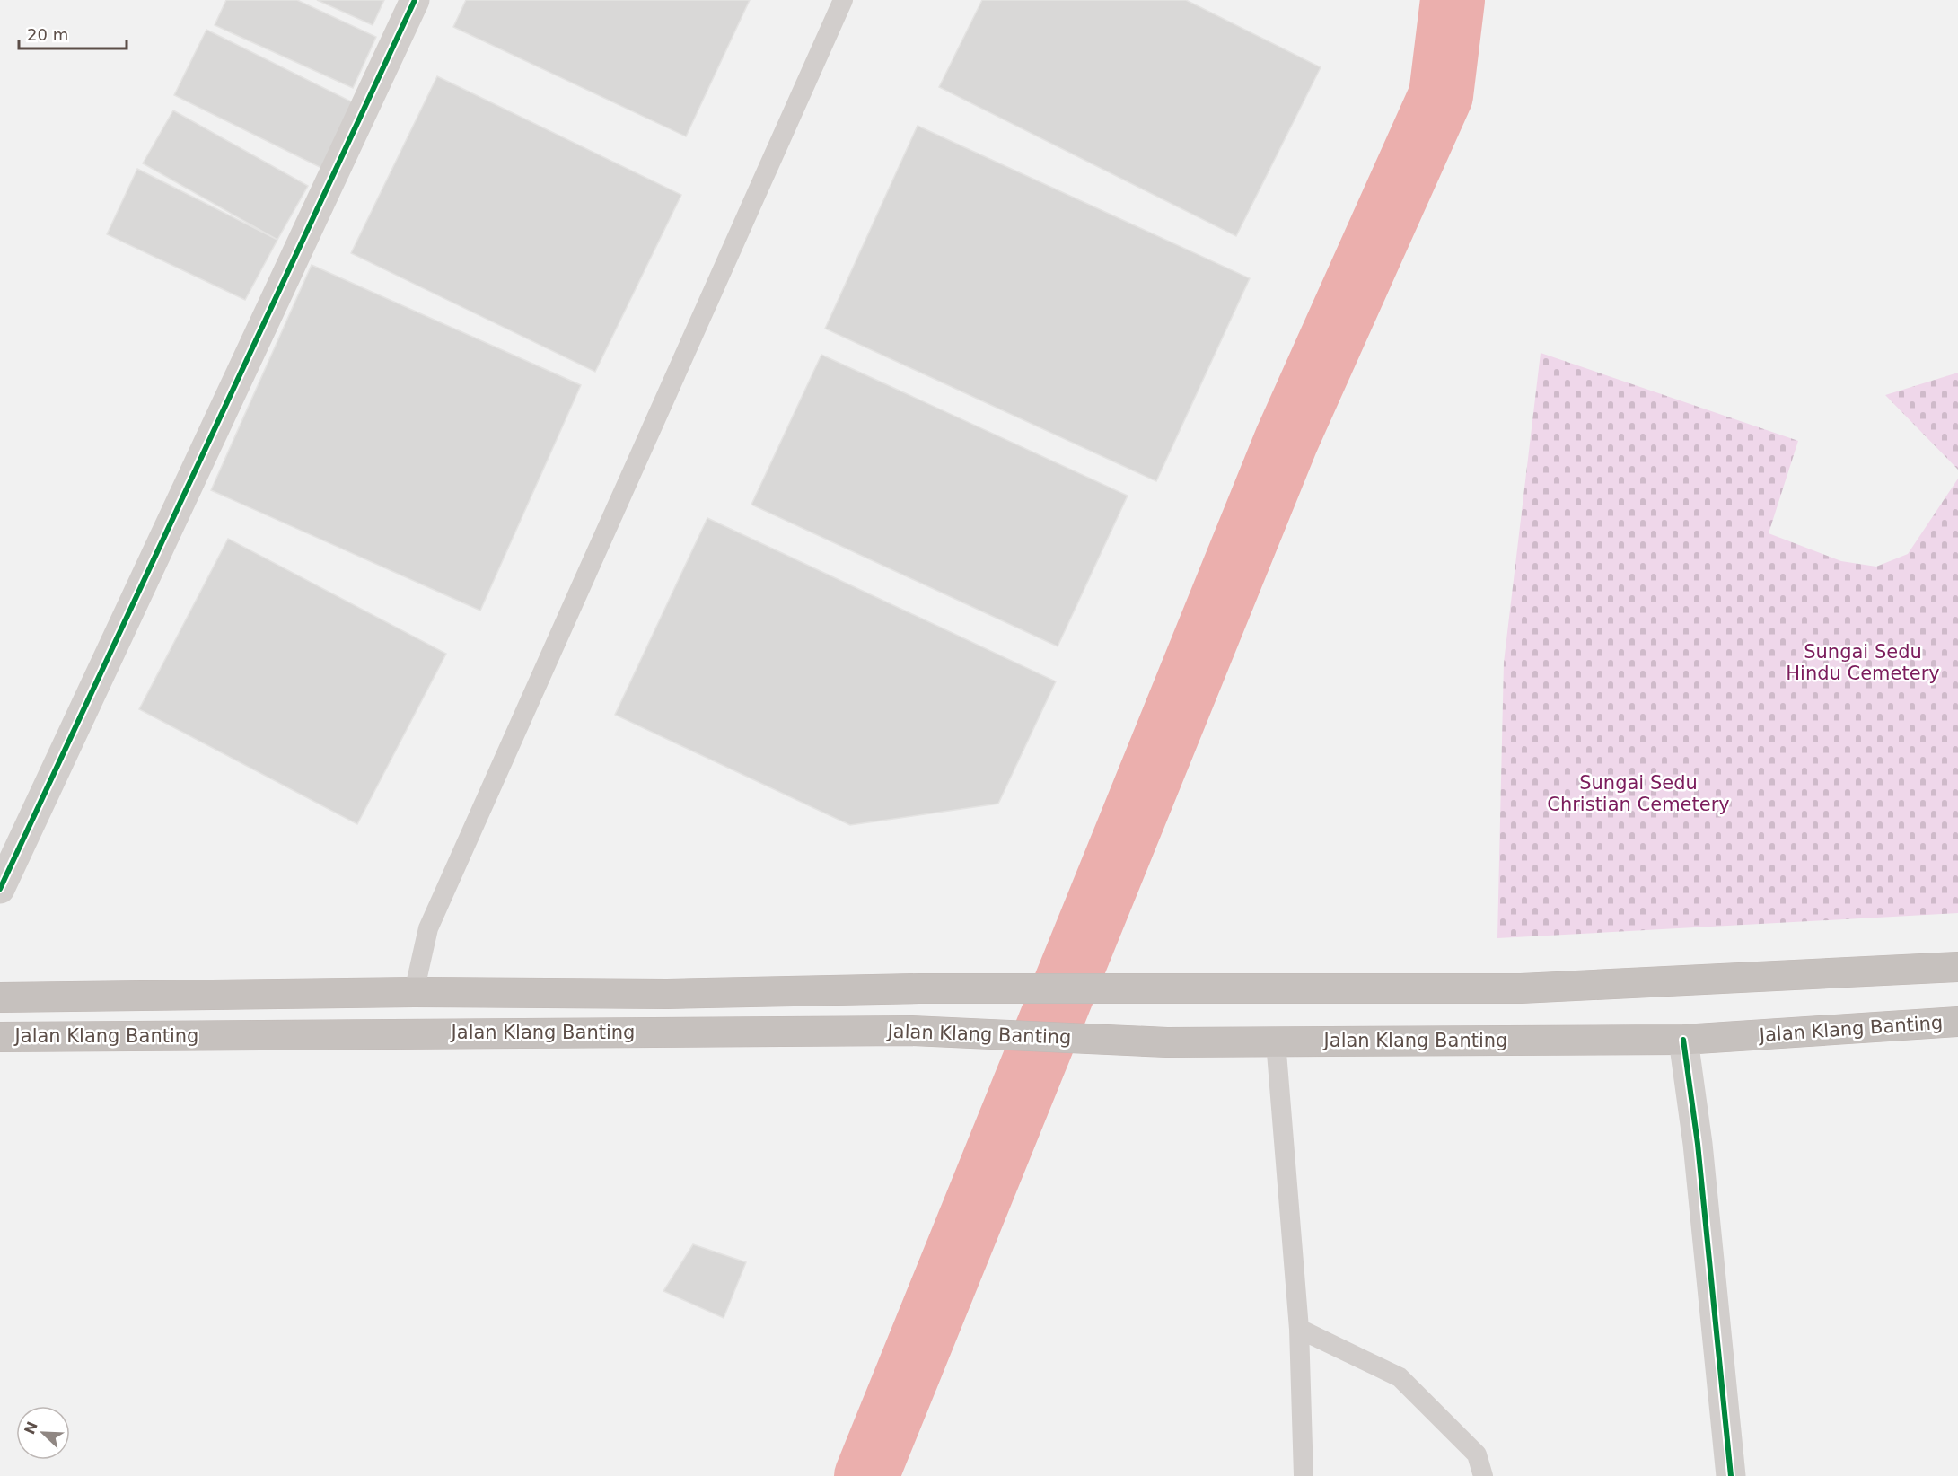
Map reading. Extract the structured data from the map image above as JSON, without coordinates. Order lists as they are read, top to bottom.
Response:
{
  "streets": {
    "highway": ["Jalan Klang Banting"]
  },
  "parks": ["Sungai Sedu Hindu Cemetery", "Sungai Sedu Christian Cemetery"],
  "scale_bar": "20 m",
  "north": "top left"
}
